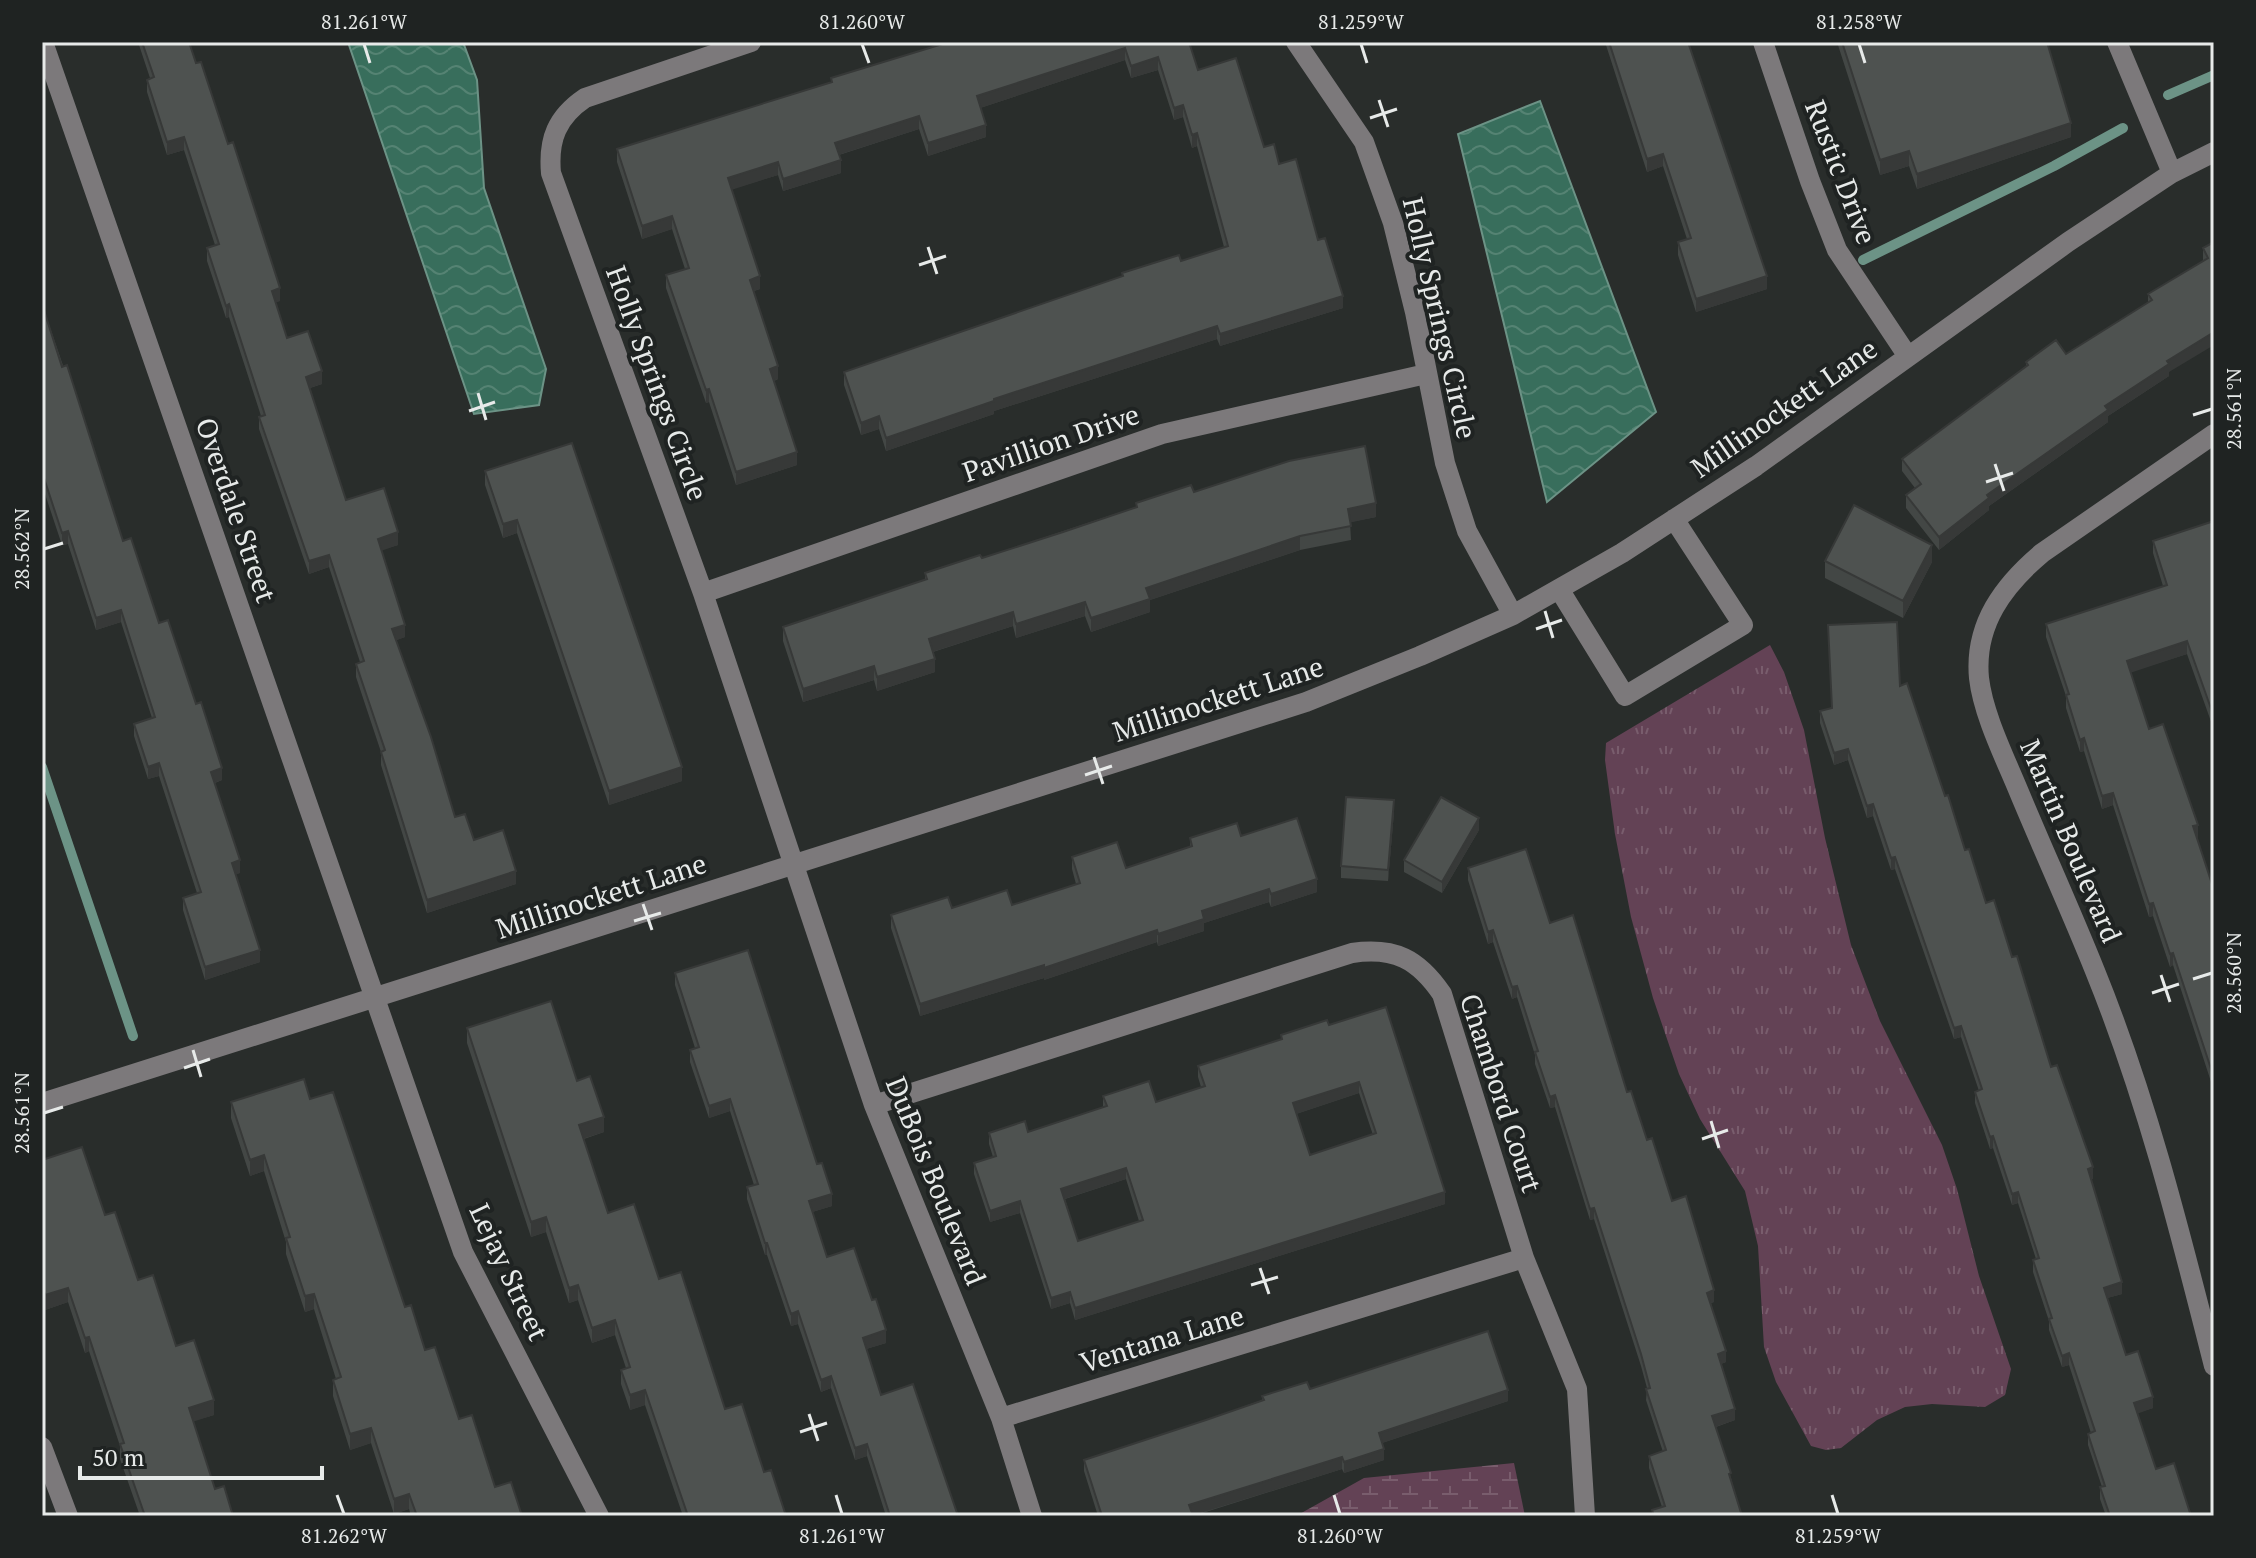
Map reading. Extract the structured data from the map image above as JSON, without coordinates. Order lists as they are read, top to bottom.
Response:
{
  "streets": {
    "street": [
      "Rustic Drive",
      "Holly Springs Circle",
      "Millinockett Lane",
      "Pavillion Drive",
      "Overdale Street",
      "Martin Boulevard",
      "Chambord Court",
      "DuBois Boulevard",
      "Lejay Street",
      "Ventana Lane"
    ]
  },
  "crossings": [
    ["Rustic Drive", "Millinockett Lane"],
    ["Holly Springs Circle", "Millinockett Lane"],
    ["Holly Springs Circle", "Pavillion Drive"],
    ["Holly Springs Circle", "DuBois Boulevard"],
    ["Millinockett Lane", "Overdale Street"],
    ["Millinockett Lane", "DuBois Boulevard"],
    ["Millinockett Lane", "Lejay Street"],
    ["Overdale Street", "Lejay Street"],
    ["Chambord Court", "DuBois Boulevard"],
    ["Chambord Court", "Ventana Lane"],
    ["DuBois Boulevard", "Ventana Lane"]
  ],
  "scale_bar": "50 m",
  "coordinates": [
    "81.261°W",
    "81.260°W",
    "81.259°W",
    "81.258°W",
    "28.561°N",
    "28.562°N",
    "28.560°N",
    "81.262°W"
  ]
}
